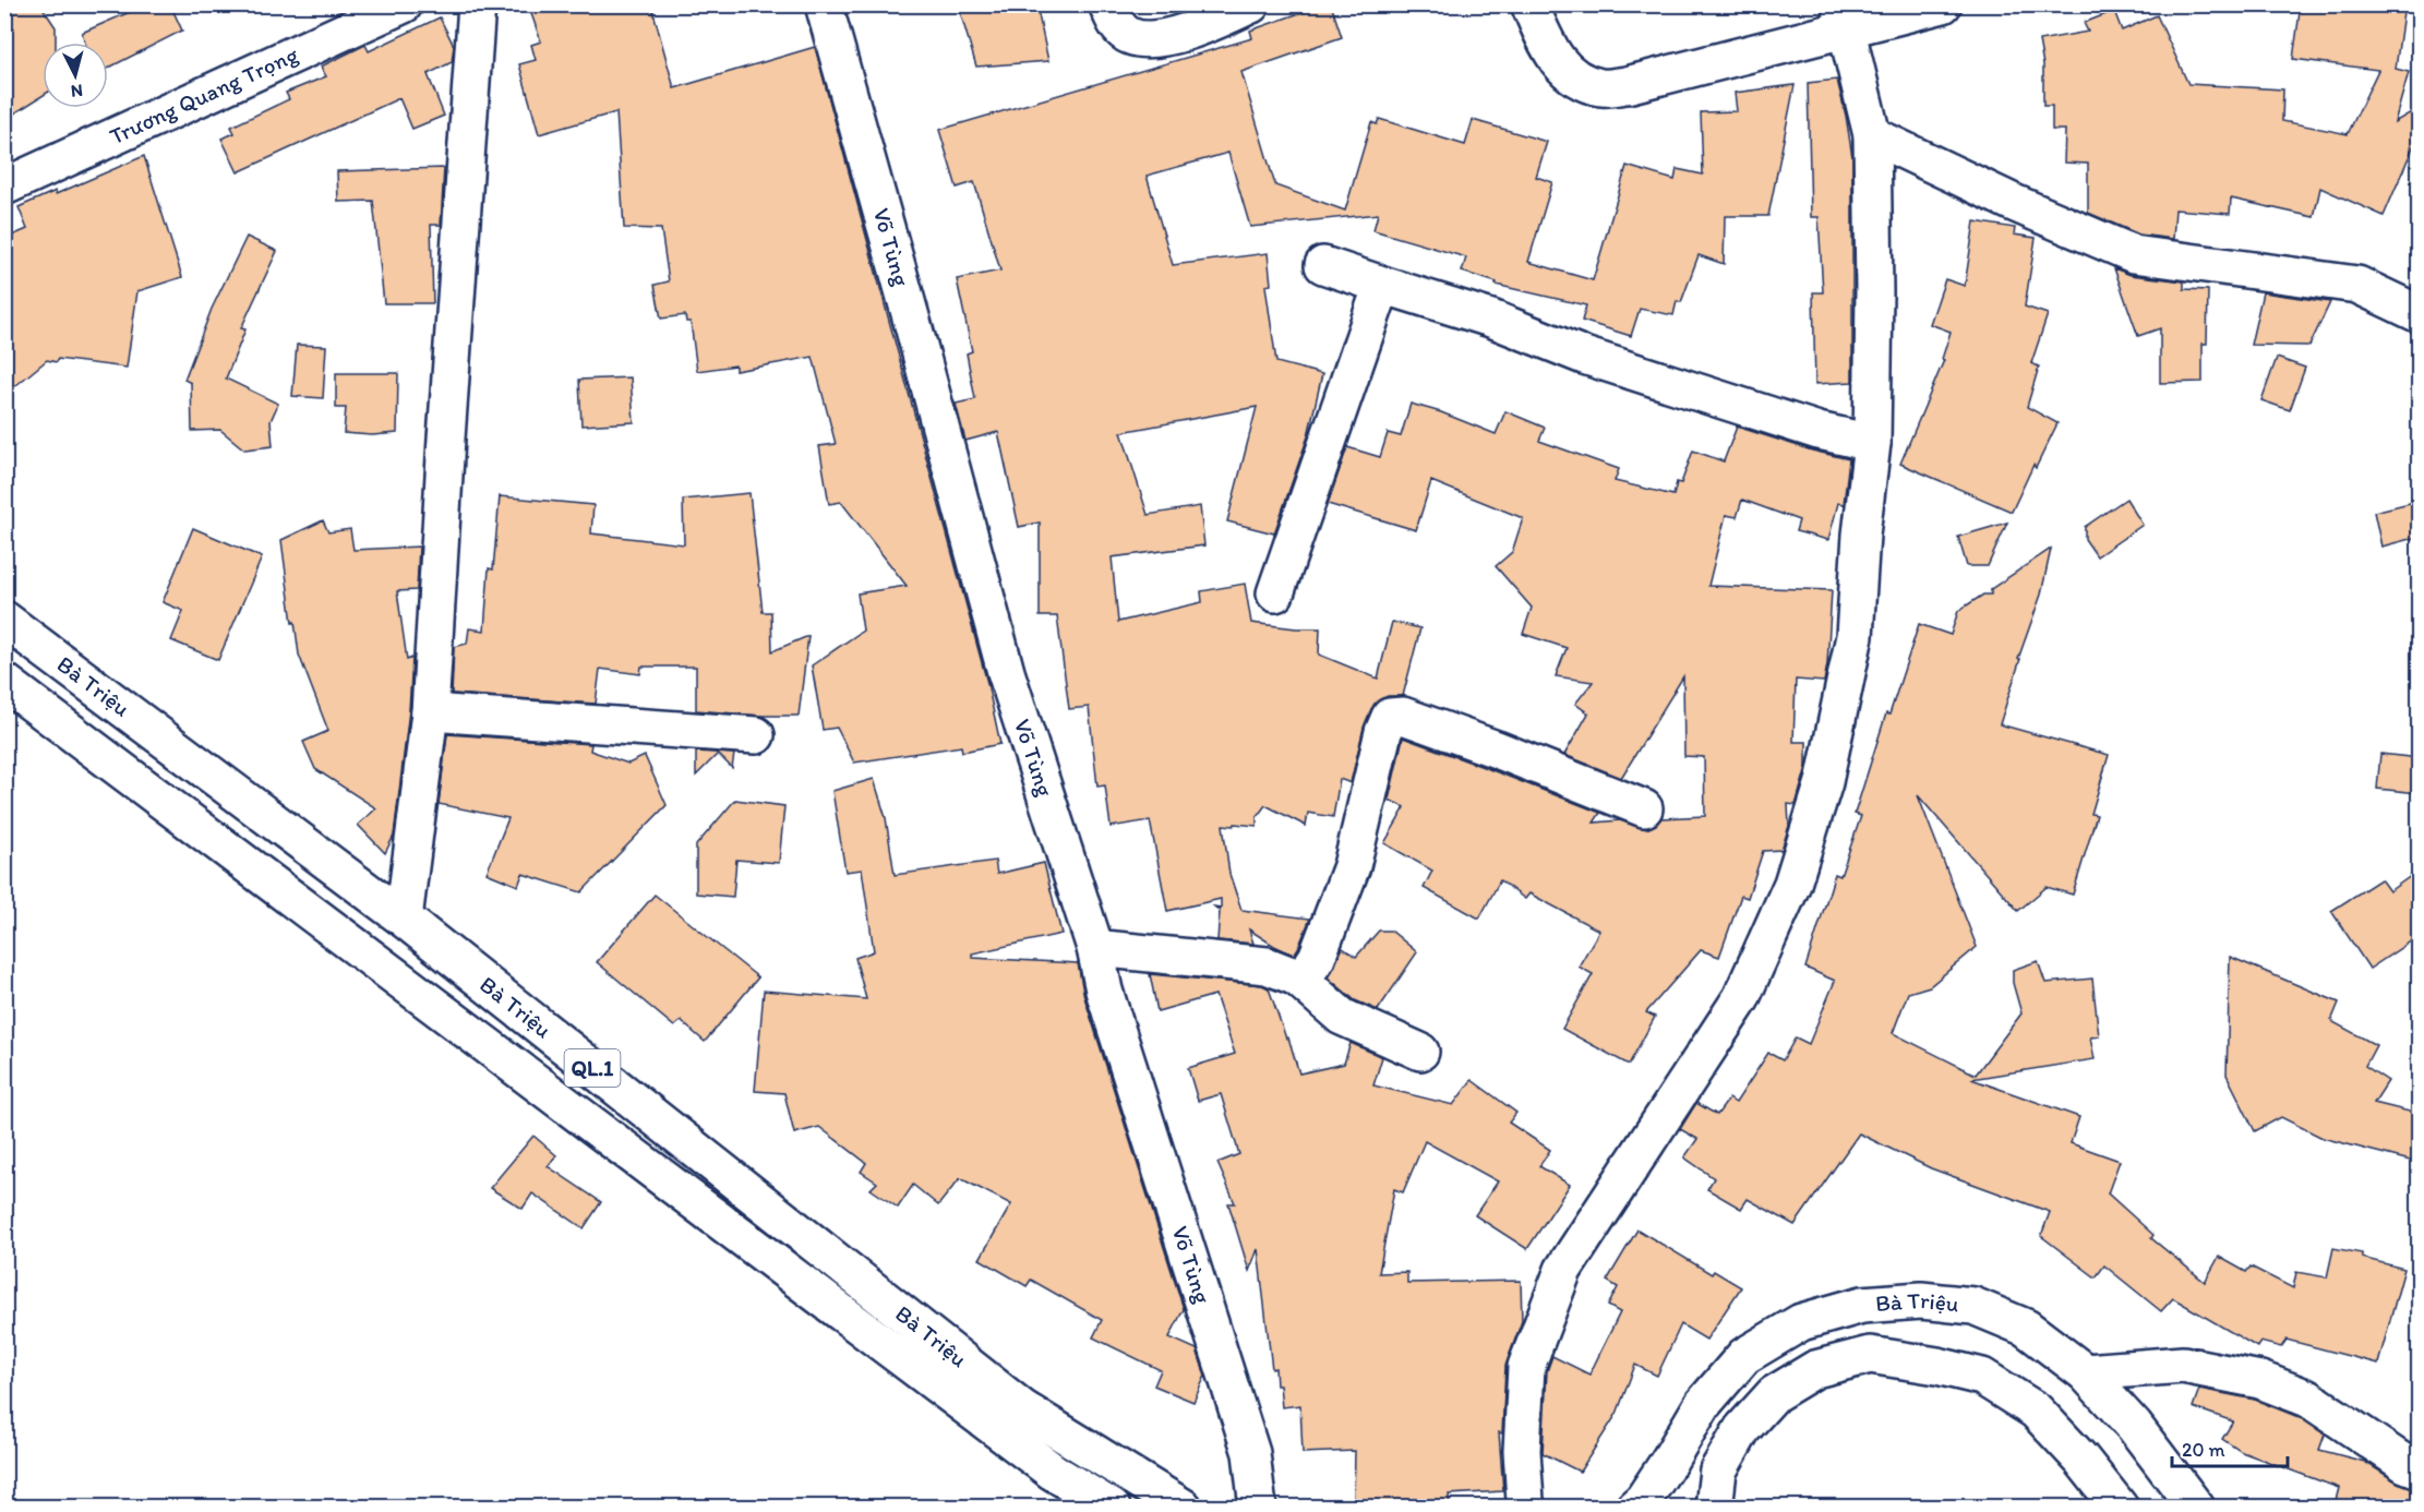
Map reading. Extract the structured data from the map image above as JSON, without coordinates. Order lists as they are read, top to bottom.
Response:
{
  "streets": {
    "main road": [
      "Trương Quang Trọng",
      "Võ Tùng",
      "Bà Triệu",
      "QL.1"
    ]
  },
  "scale_bar": "20 m",
  "north": "bottom"
}
